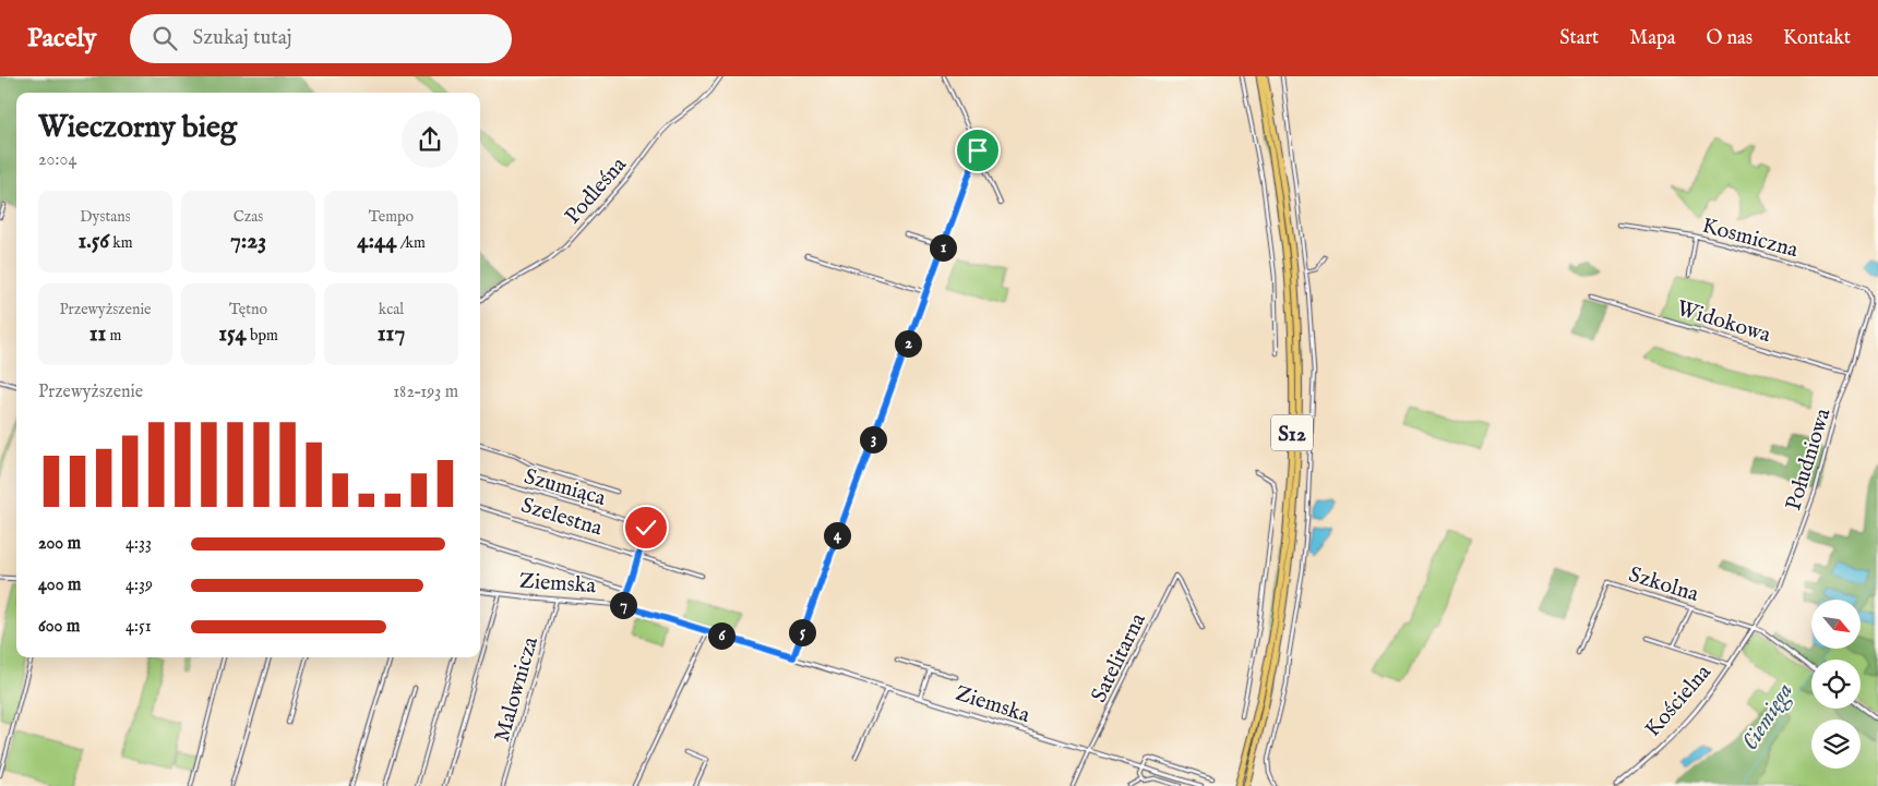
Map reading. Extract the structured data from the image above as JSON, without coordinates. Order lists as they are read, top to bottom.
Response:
{
  "streets": {
    "highway": ["S12"],
    "street": [
      "Podleśna",
      "Kosmiczna",
      "Widokowa",
      "Południowa",
      "Szumiąca",
      "Szelestna",
      "Ziemska",
      "Szkolna",
      "Satelitarna",
      "Malownicza",
      "Kościelna"
    ]
  },
  "crossings": [
    ["Kosmiczna", "Południowa"],
    ["Widokowa", "Południowa"],
    ["Południowa", "Szkolna"],
    ["Południowa", "Kościelna"],
    ["Szumiąca", "Szelestna"],
    ["Ziemska", "Satelitarna"],
    ["Ziemska", "Malownicza"],
    ["Szkolna", "Kościelna"]
  ],
  "water": ["Ciemięga"],
  "north": "bottom right",
  "page": {
    "header": "Pacely",
    "search": "Szukaj tutaj",
    "nav": [
      "Start",
      "Mapa",
      "O nas",
      "Kontakt"
    ],
    "heading": ["Wieczorny bieg", "20:04"],
    "stats": [
      ["Dystans", "1.56 km"],
      ["Czas", "7:23"],
      ["Tempo", "4:44 /km"],
      ["Przewyższenie", "11 m"],
      ["Tętno", "154 bpm"],
      ["kcal", "117"]
    ],
    "pins": [
      "1",
      "2",
      "3",
      "4",
      "7",
      "5",
      "6"
    ],
    "chart": ["Przewyższenie", "182–193 m"],
    "list": [
      {
        "name": "200 m",
        "note": "4:33"
      },
      {
        "name": "400 m",
        "note": "4:39"
      },
      {
        "name": "600 m",
        "note": "4:51"
      }
    ]
  }
}
